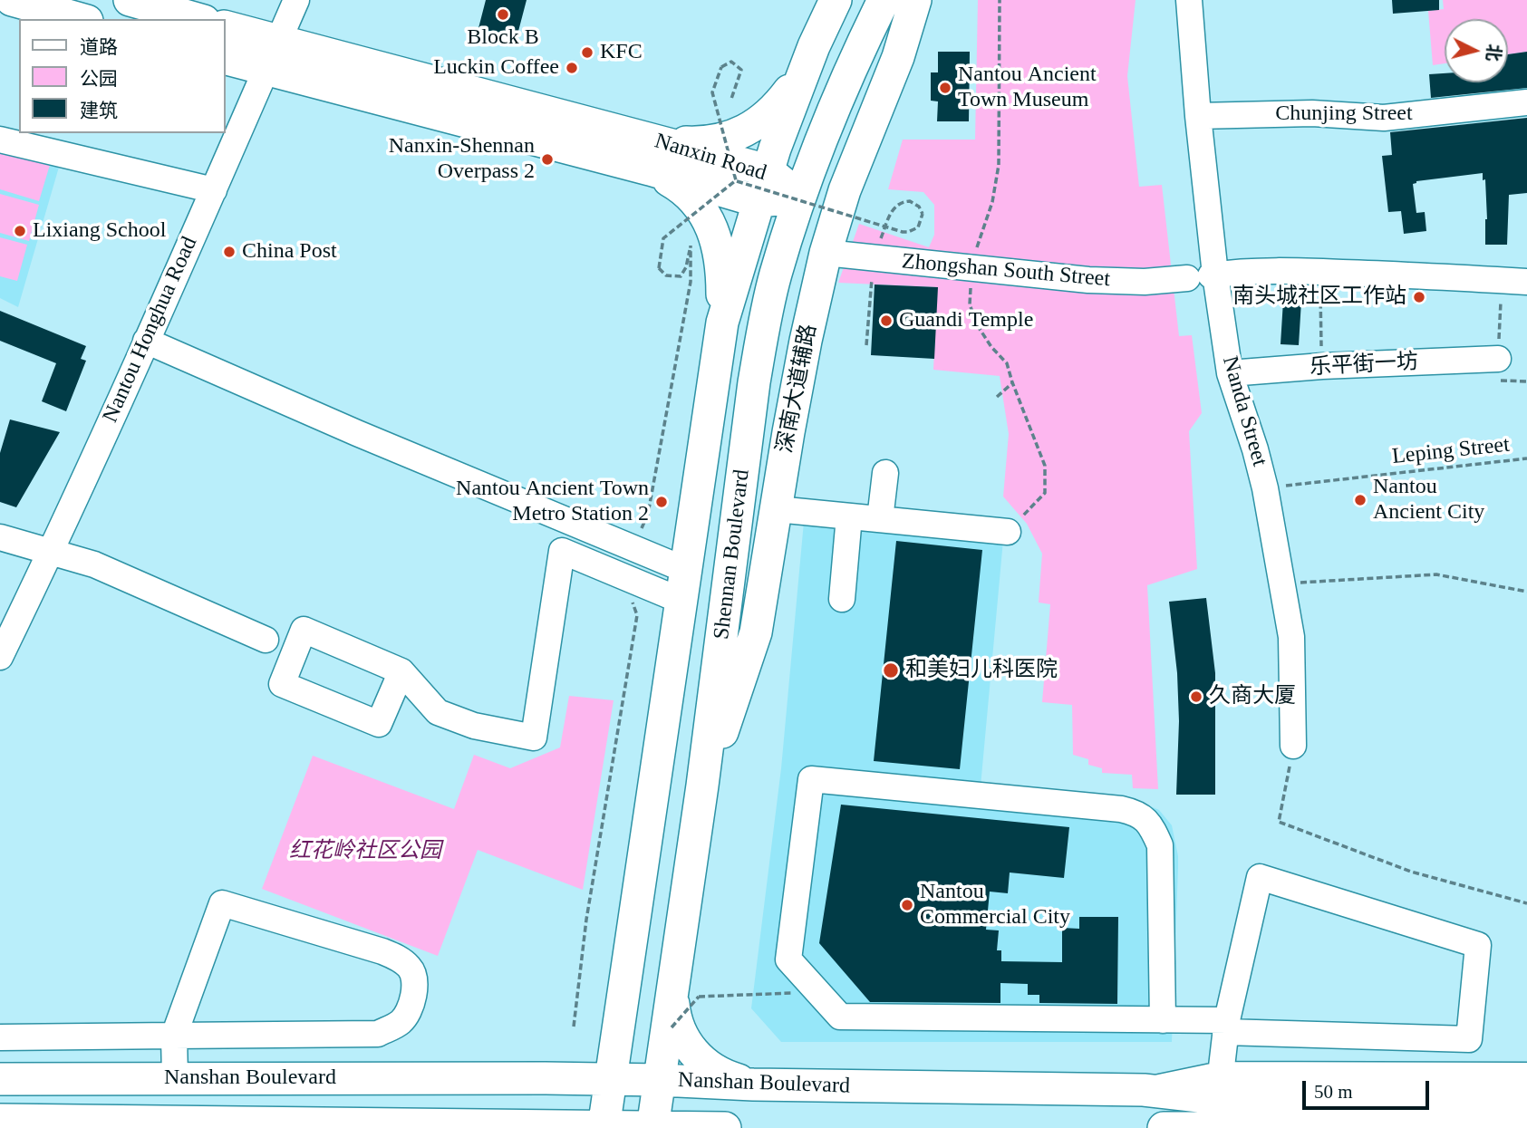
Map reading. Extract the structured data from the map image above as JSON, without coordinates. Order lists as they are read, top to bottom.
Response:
{
  "streets": {
    "main road": [
      "Nanxin Road",
      "深南大道辅路",
      "Shennan Boulevard",
      "Nanshan Boulevard"
    ],
    "street": [
      "Chunjing Street",
      "Zhongshan South Street",
      "Nantou Honghua Road",
      "乐平街一坊",
      "Nanda Street"
    ],
    "path": ["Leping Street"]
  },
  "crossings": [
    ["Chunjing Street", "Nanda Street"],
    ["Nanxin Road", "Nantou Honghua Road"],
    ["Nanxin Road", "Shennan Boulevard"],
    ["Zhongshan South Street", "深南大道辅路"],
    ["Zhongshan South Street", "Nanda Street"],
    ["乐平街一坊", "Nanda Street"],
    ["深南大道辅路", "Shennan Boulevard"],
    ["Nanda Street", "Leping Street"],
    ["Shennan Boulevard", "Nanshan Boulevard"]
  ],
  "parks": ["红花岭社区公园"],
  "places": [
    "Block B",
    "KFC",
    "Luckin Coffee",
    "Nantou Ancient Town Museum",
    "Nanxin-Shennan Overpass 2",
    "Lixiang School",
    "China Post",
    "南头城社区工作站",
    "Guandi Temple",
    "Nantou Ancient City",
    "Nantou Ancient Town Metro Station 2",
    "和美妇儿科医院",
    "久商大厦",
    "Nantou Commercial City"
  ],
  "legend": ["道路", "公园", "建筑"],
  "scale_bar": "50 m",
  "north": "right"
}
